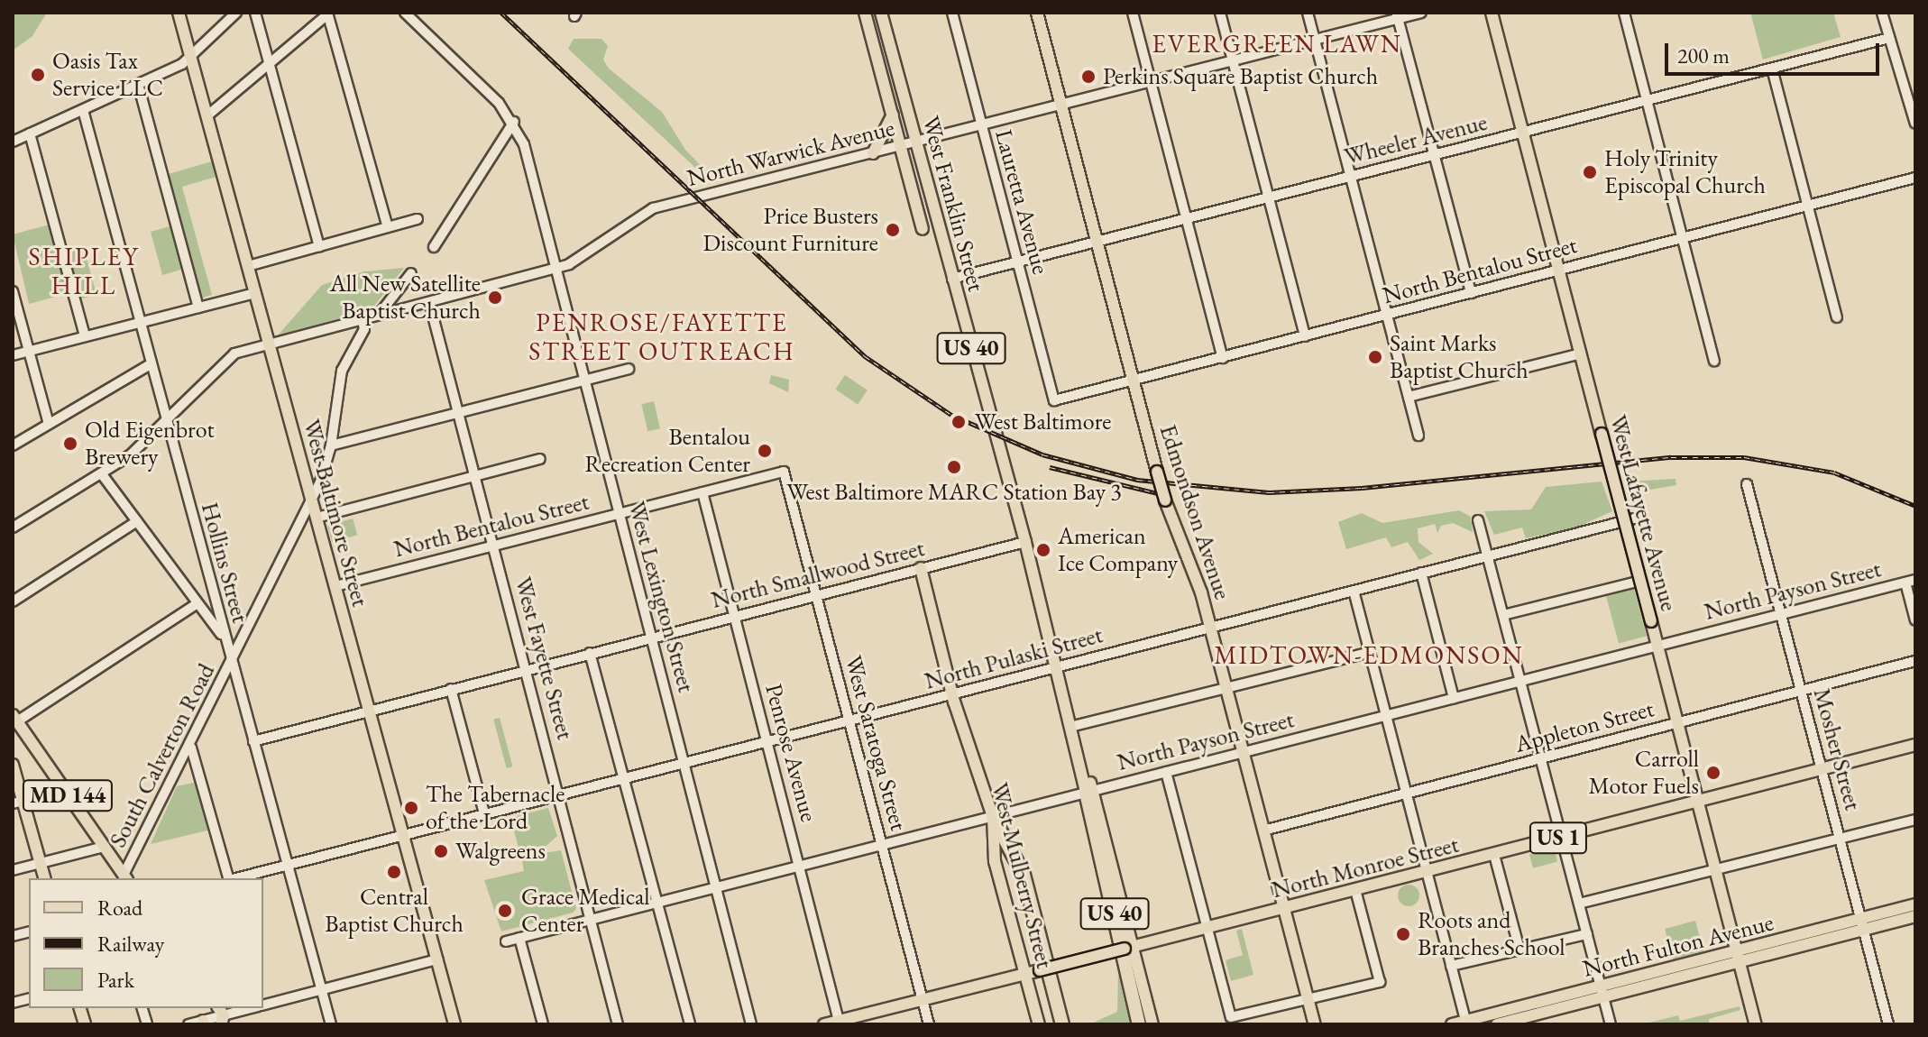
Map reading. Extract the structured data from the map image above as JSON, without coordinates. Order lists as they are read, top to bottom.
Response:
{
  "streets": {
    "highway": ["US 40"],
    "main road": [
      "West Franklin Street",
      "Edmondson Avenue",
      "West Baltimore Street",
      "West Lafayette Avenue",
      "MD 144",
      "US 1",
      "North Monroe Street",
      "West Mulberry Street",
      "North Fulton Avenue"
    ],
    "street": [
      "Wheeler Avenue",
      "North Warwick Avenue",
      "Lauretta Avenue",
      "North Bentalou Street",
      "Hollins Street",
      "North Smallwood Street",
      "North Payson Street",
      "West Lexington Street",
      "West Fayette Street",
      "North Pulaski Street",
      "Appleton Street",
      "West Saratoga Street",
      "Mosher Street",
      "Penrose Avenue",
      "South Calverton Road"
    ]
  },
  "crossings": [
    ["Wheeler Avenue", "Lauretta Avenue"],
    ["Wheeler Avenue", "West Franklin Street"],
    ["Wheeler Avenue", "Edmondson Avenue"],
    ["Wheeler Avenue", "West Lafayette Avenue"],
    ["North Warwick Avenue", "Lauretta Avenue"],
    ["North Warwick Avenue", "West Franklin Street"],
    ["North Warwick Avenue", "Edmondson Avenue"],
    ["North Warwick Avenue", "West Baltimore Street"],
    ["North Warwick Avenue", "Hollins Street"],
    ["North Warwick Avenue", "West Lexington Street"],
    ["North Warwick Avenue", "West Fayette Street"],
    ["North Warwick Avenue", "South Calverton Road"],
    ["Lauretta Avenue", "North Bentalou Street"],
    ["West Franklin Street", "US 40"],
    ["West Franklin Street", "North Smallwood Street"],
    ["West Franklin Street", "North Payson Street"],
    ["West Franklin Street", "North Pulaski Street"],
    ["West Franklin Street", "North Monroe Street"],
    ["North Bentalou Street", "Edmondson Avenue"],
    ["North Bentalou Street", "West Baltimore Street"],
    ["North Bentalou Street", "West Lafayette Avenue"],
    ["North Bentalou Street", "West Lexington Street"],
    ["North Bentalou Street", "West Fayette Street"],
    ["North Bentalou Street", "West Saratoga Street"],
    ["North Bentalou Street", "Penrose Avenue"],
    ["US 40", "North Payson Street"],
    ["Edmondson Avenue", "North Payson Street"],
    ["Edmondson Avenue", "North Pulaski Street"],
    ["Edmondson Avenue", "Appleton Street"],
    ["Edmondson Avenue", "North Monroe Street"],
    ["West Baltimore Street", "North Smallwood Street"],
    ["West Baltimore Street", "North Pulaski Street"],
    ["West Baltimore Street", "South Calverton Road"],
    ["West Lafayette Avenue", "North Payson Street"],
    ["West Lafayette Avenue", "North Pulaski Street"],
    ["West Lafayette Avenue", "Appleton Street"],
    ["West Lafayette Avenue", "North Monroe Street"],
    ["West Lafayette Avenue", "North Fulton Avenue"],
    ["Hollins Street", "North Smallwood Street"],
    ["Hollins Street", "North Pulaski Street"],
    ["Hollins Street", "South Calverton Road"],
    ["North Smallwood Street", "West Lexington Street"],
    ["North Smallwood Street", "West Fayette Street"],
    ["North Smallwood Street", "West Saratoga Street"],
    ["North Smallwood Street", "Penrose Avenue"],
    ["North Smallwood Street", "West Mulberry Street"],
    ["North Payson Street", "West Lexington Street"],
    ["North Payson Street", "West Fayette Street"],
    ["North Payson Street", "West Saratoga Street"],
    ["North Payson Street", "Mosher Street"],
    ["North Payson Street", "Penrose Avenue"],
    ["North Payson Street", "West Mulberry Street"],
    ["West Lexington Street", "North Pulaski Street"],
    ["West Fayette Street", "North Pulaski Street"],
    ["North Pulaski Street", "West Saratoga Street"],
    ["North Pulaski Street", "Penrose Avenue"],
    ["North Pulaski Street", "West Mulberry Street"],
    ["Appleton Street", "Mosher Street"],
    ["West Saratoga Street", "North Monroe Street"],
    ["Mosher Street", "North Monroe Street"],
    ["Mosher Street", "North Fulton Avenue"],
    ["Penrose Avenue", "North Monroe Street"],
    ["South Calverton Road", "MD 144"],
    ["North Monroe Street", "West Mulberry Street"]
  ],
  "districts": [
    "EVERGREEN LAWN",
    "SHIPLEY HILL",
    "PENROSE/FAYETTE STREET OUTREACH",
    "MIDTOWN-EDMONSON"
  ],
  "places": [
    "Oasis Tax Service LLC",
    "Perkins Square Baptist Church",
    "Holy Trinity Episcopal Church",
    "Price Busters Discount Furniture",
    "All New Satellite Baptist Church",
    "Saint Marks Baptist Church",
    "West Baltimore",
    "Old Eigenbrot Brewery",
    "Bentalou Recreation Center",
    "West Baltimore MARC Station Bay 3",
    "American Ice Company",
    "Carroll Motor Fuels",
    "The Tabernacle of the Lord",
    "Walgreens",
    "Central Baptist Church",
    "Grace Medical Center",
    "Roots and Branches School"
  ],
  "legend": ["Road", "Railway", "Park"],
  "scale_bar": "200 m"
}
